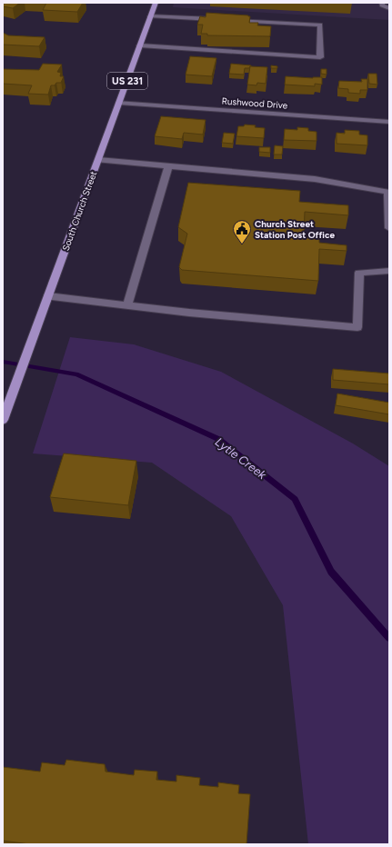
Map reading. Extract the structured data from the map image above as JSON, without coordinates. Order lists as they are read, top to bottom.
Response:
{
  "streets": {
    "main road": ["US 231", "South Church Street"],
    "street": ["Rushwood Drive"]
  },
  "crossings": [
    ["Rushwood Drive", "South Church Street"]
  ],
  "water": ["Lytle Creek"],
  "places": {
    "public building": ["Church Street Station Post Office"]
  }
}
